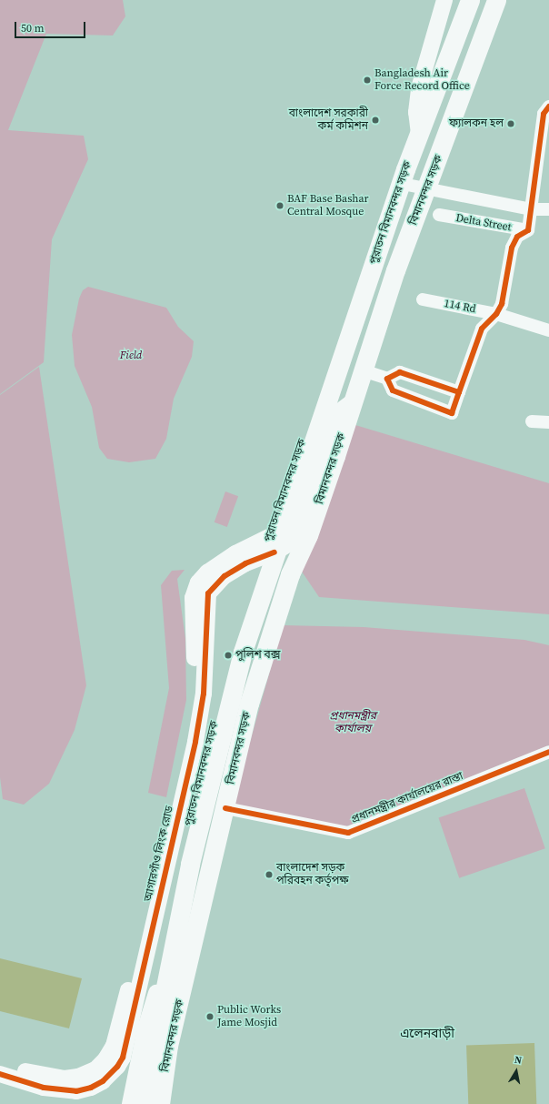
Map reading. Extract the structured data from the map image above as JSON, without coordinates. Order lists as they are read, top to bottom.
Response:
{
  "streets": {
    "highway": ["বিমানবন্দর সড়ক", "পুরাতন বিমানবন্দর সড়ক"],
    "main road": ["আগারগাঁও লিংক রোড"],
    "street": ["Delta Street", "114 Rd", "প্রধানমন্ত্রীর কার্যালয়ের রাস্তা"]
  },
  "crossings": [
    ["বিমানবন্দর সড়ক", "পুরাতন বিমানবন্দর সড়ক"],
    ["বিমানবন্দর সড়ক", "প্রধানমন্ত্রীর কার্যালয়ের রাস্তা"],
    ["বিমানবন্দর সড়ক", "আগারগাঁও লিংক রোড"],
    ["পুরাতন বিমানবন্দর সড়ক", "আগারগাঁও লিংক রোড"]
  ],
  "districts": ["এলেনবাড়ী"],
  "parks": ["Field", "প্রধানমন্ত্রীর কার্যালয়"],
  "places": [
    "Bangladesh Air Force Record Office",
    "বাংলাদেশ সরকারী কর্ম কমিশন",
    "ফ্যালকন হল",
    "BAF Base Bashar Central Mosque",
    "পুলিশ বক্স",
    "বাংলাদেশ সড়ক পরিবহন কর্তৃপক্ষ",
    "Public Works Jame Mosjid"
  ],
  "scale_bar": "50 m",
  "north": "top"
}
